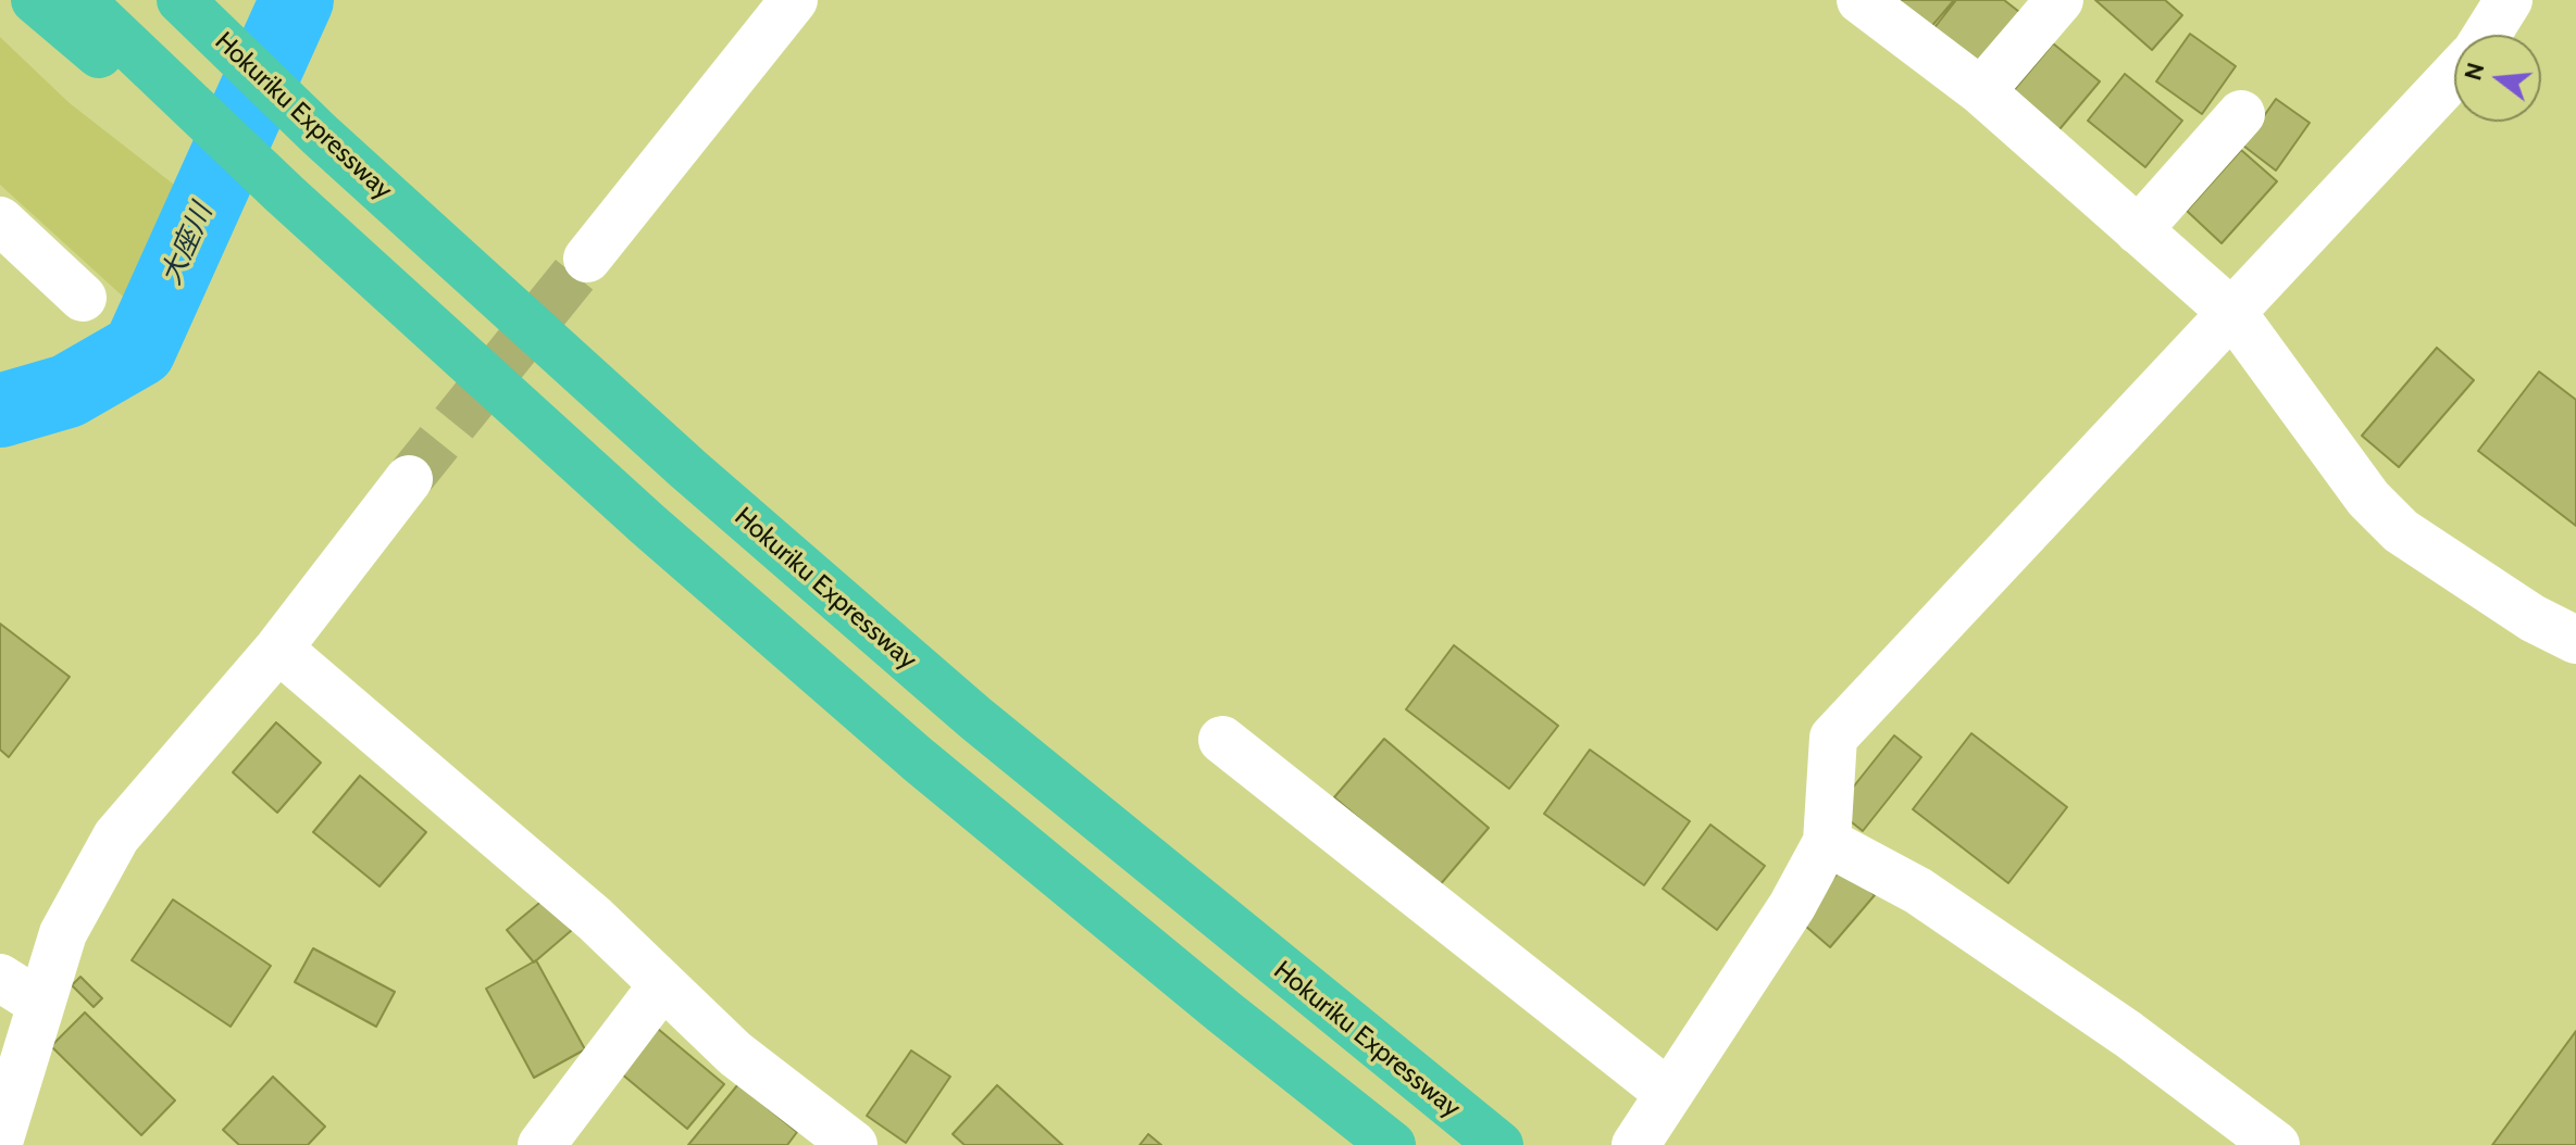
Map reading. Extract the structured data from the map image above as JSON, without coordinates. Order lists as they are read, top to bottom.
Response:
{
  "streets": {
    "highway": ["Hokuriku Expressway"]
  },
  "water": ["大座川"],
  "north": "left"
}
